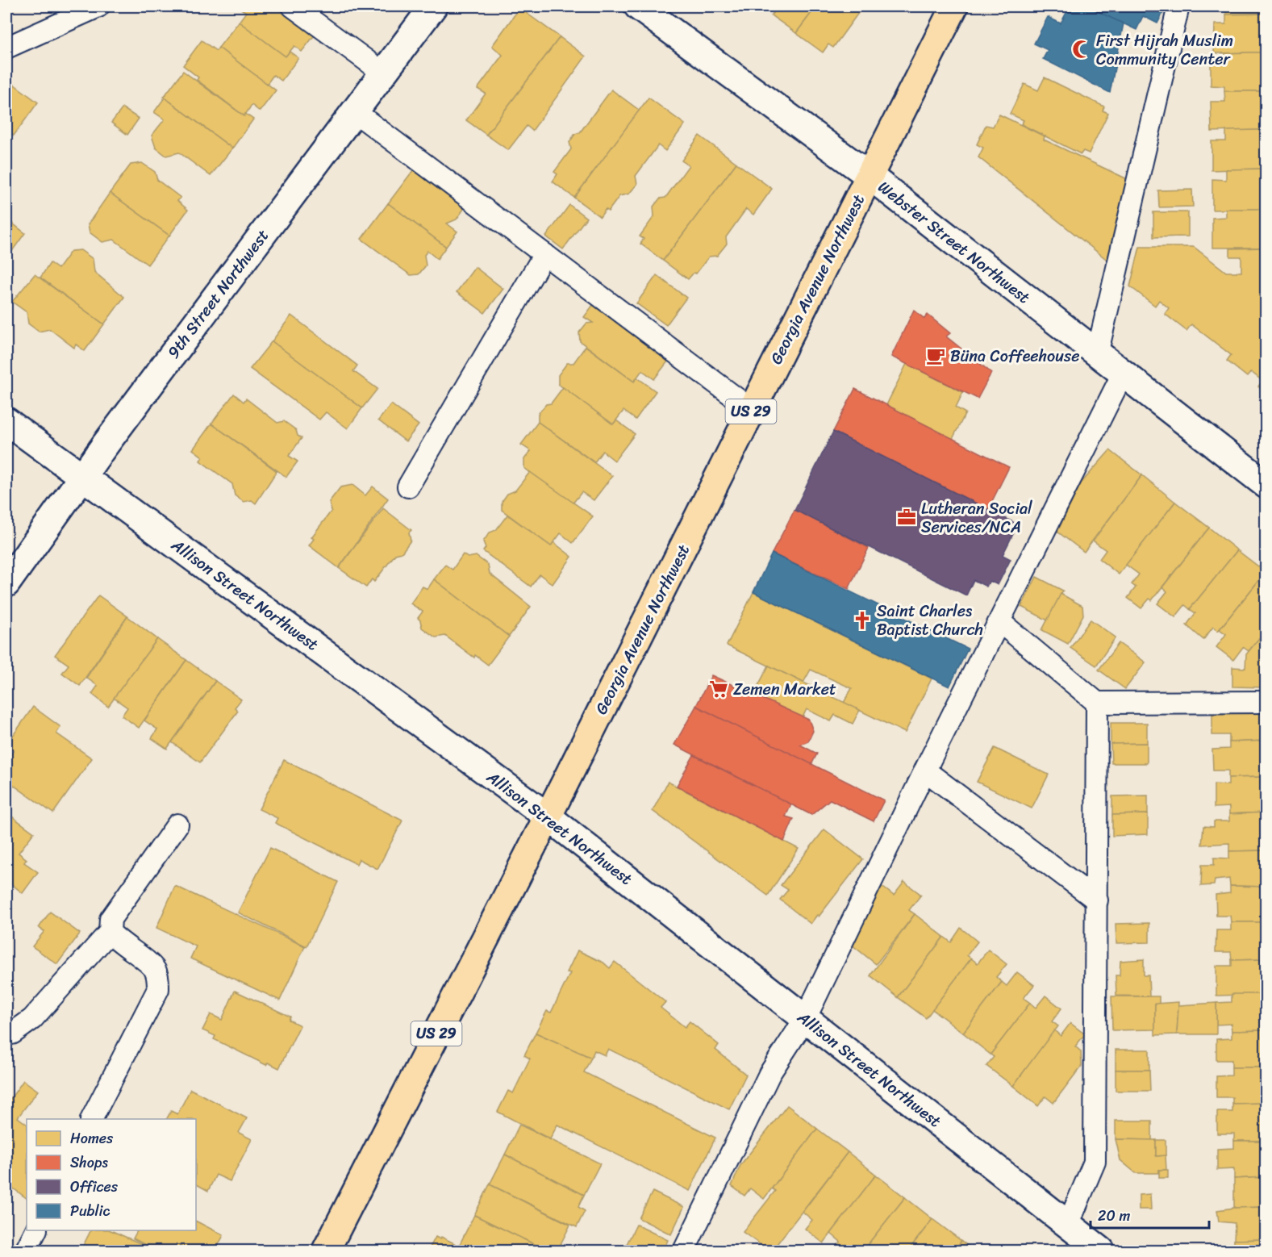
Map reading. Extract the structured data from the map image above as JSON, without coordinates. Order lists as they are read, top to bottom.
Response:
{
  "streets": {
    "highway": ["Georgia Avenue Northwest", "US 29"],
    "street": ["Webster Street Northwest", "9th Street Northwest", "Allison Street Northwest"]
  },
  "crossings": [
    ["Webster Street Northwest", "Georgia Avenue Northwest"],
    ["Georgia Avenue Northwest", "Allison Street Northwest"],
    ["9th Street Northwest", "Allison Street Northwest"]
  ],
  "places": {
    "mosque": ["First Hijrah Muslim Community Center"],
    "cafe": ["Büna Coffeehouse"],
    "office": ["Lutheran Social Services/NCA"],
    "church": ["Saint Charles Baptist Church"],
    "supermarket": ["Zemen Market"]
  },
  "legend": [
    "Homes",
    "Shops",
    "Offices",
    "Public"
  ],
  "scale_bar": "20 m"
}
